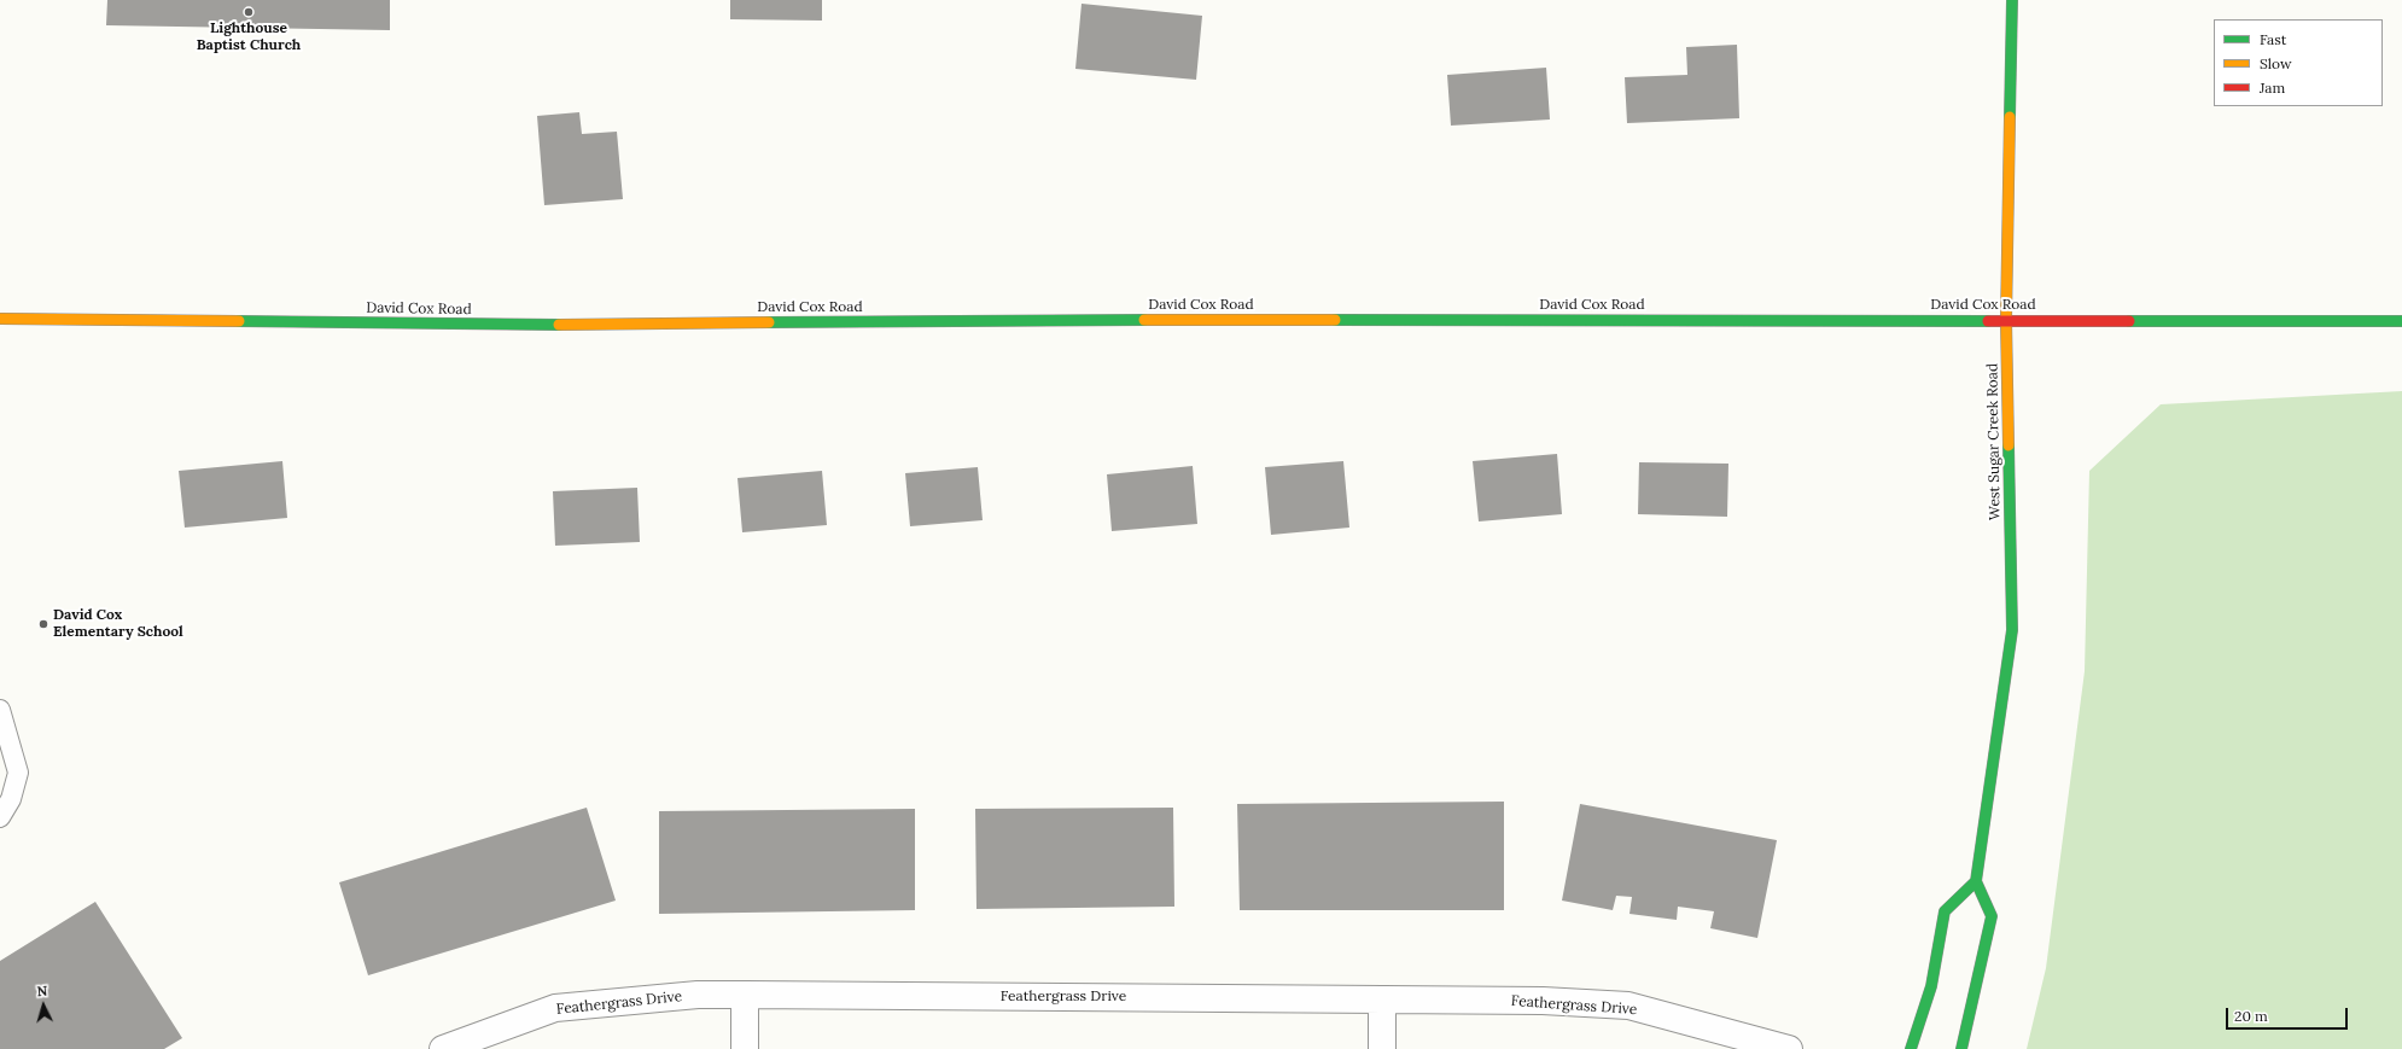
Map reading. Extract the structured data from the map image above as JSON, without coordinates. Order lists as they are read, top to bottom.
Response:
{
  "streets": {
    "main road": ["David Cox Road", "West Sugar Creek Road"],
    "street": ["Feathergrass Drive"]
  },
  "crossings": [
    ["David Cox Road", "West Sugar Creek Road"]
  ],
  "places": ["Lighthouse Baptist Church", "David Cox Elementary School"],
  "legend": ["Fast", "Slow", "Jam"],
  "scale_bar": "20 m",
  "north": "top"
}
